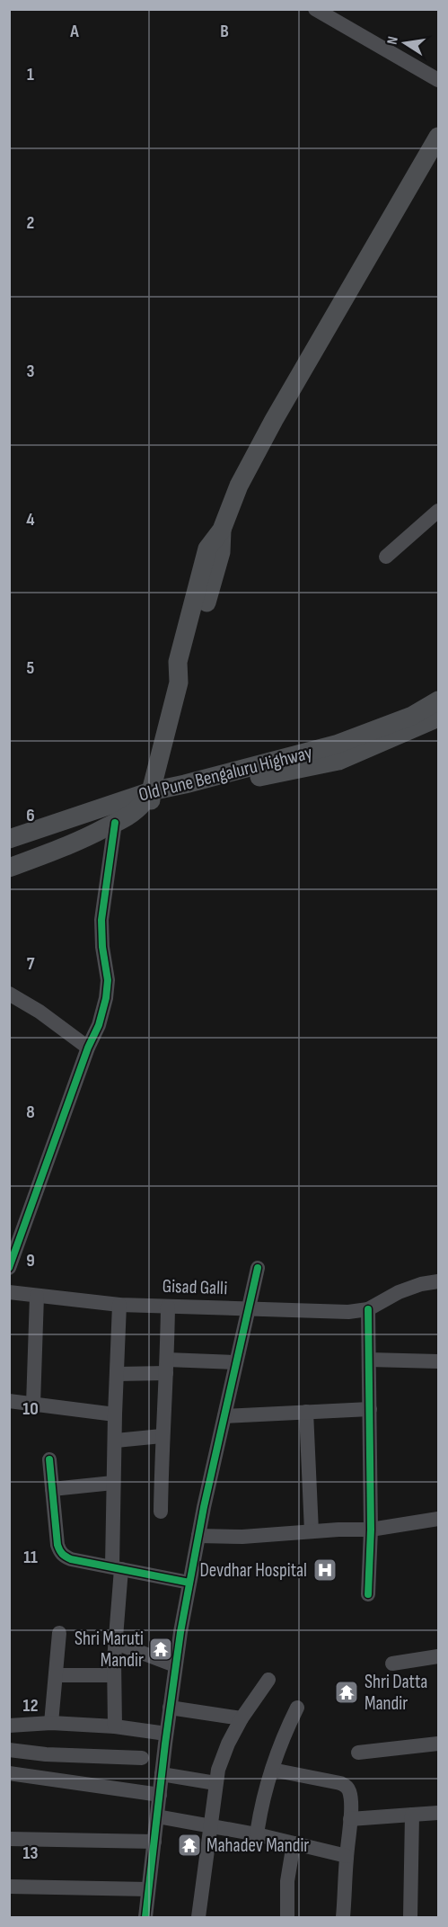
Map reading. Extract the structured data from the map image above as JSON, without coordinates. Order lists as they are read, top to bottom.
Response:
{
  "streets": {
    "main road": ["Old Pune Bengaluru Highway"],
    "street": ["Gisad Galli"]
  },
  "places": {
    "hospital": ["Devdhar Hospital"],
    "temple": ["Shri Maruti Mandir", "Shri Datta Mandir", "Mahadev Mandir"]
  },
  "north": "left",
  "grid": {
    "columns": ["A", "B"],
    "rows": [
      "1",
      "2",
      "3",
      "4",
      "5",
      "6",
      "7",
      "8",
      "9",
      "10",
      "11",
      "12",
      "13"
    ]
  }
}
